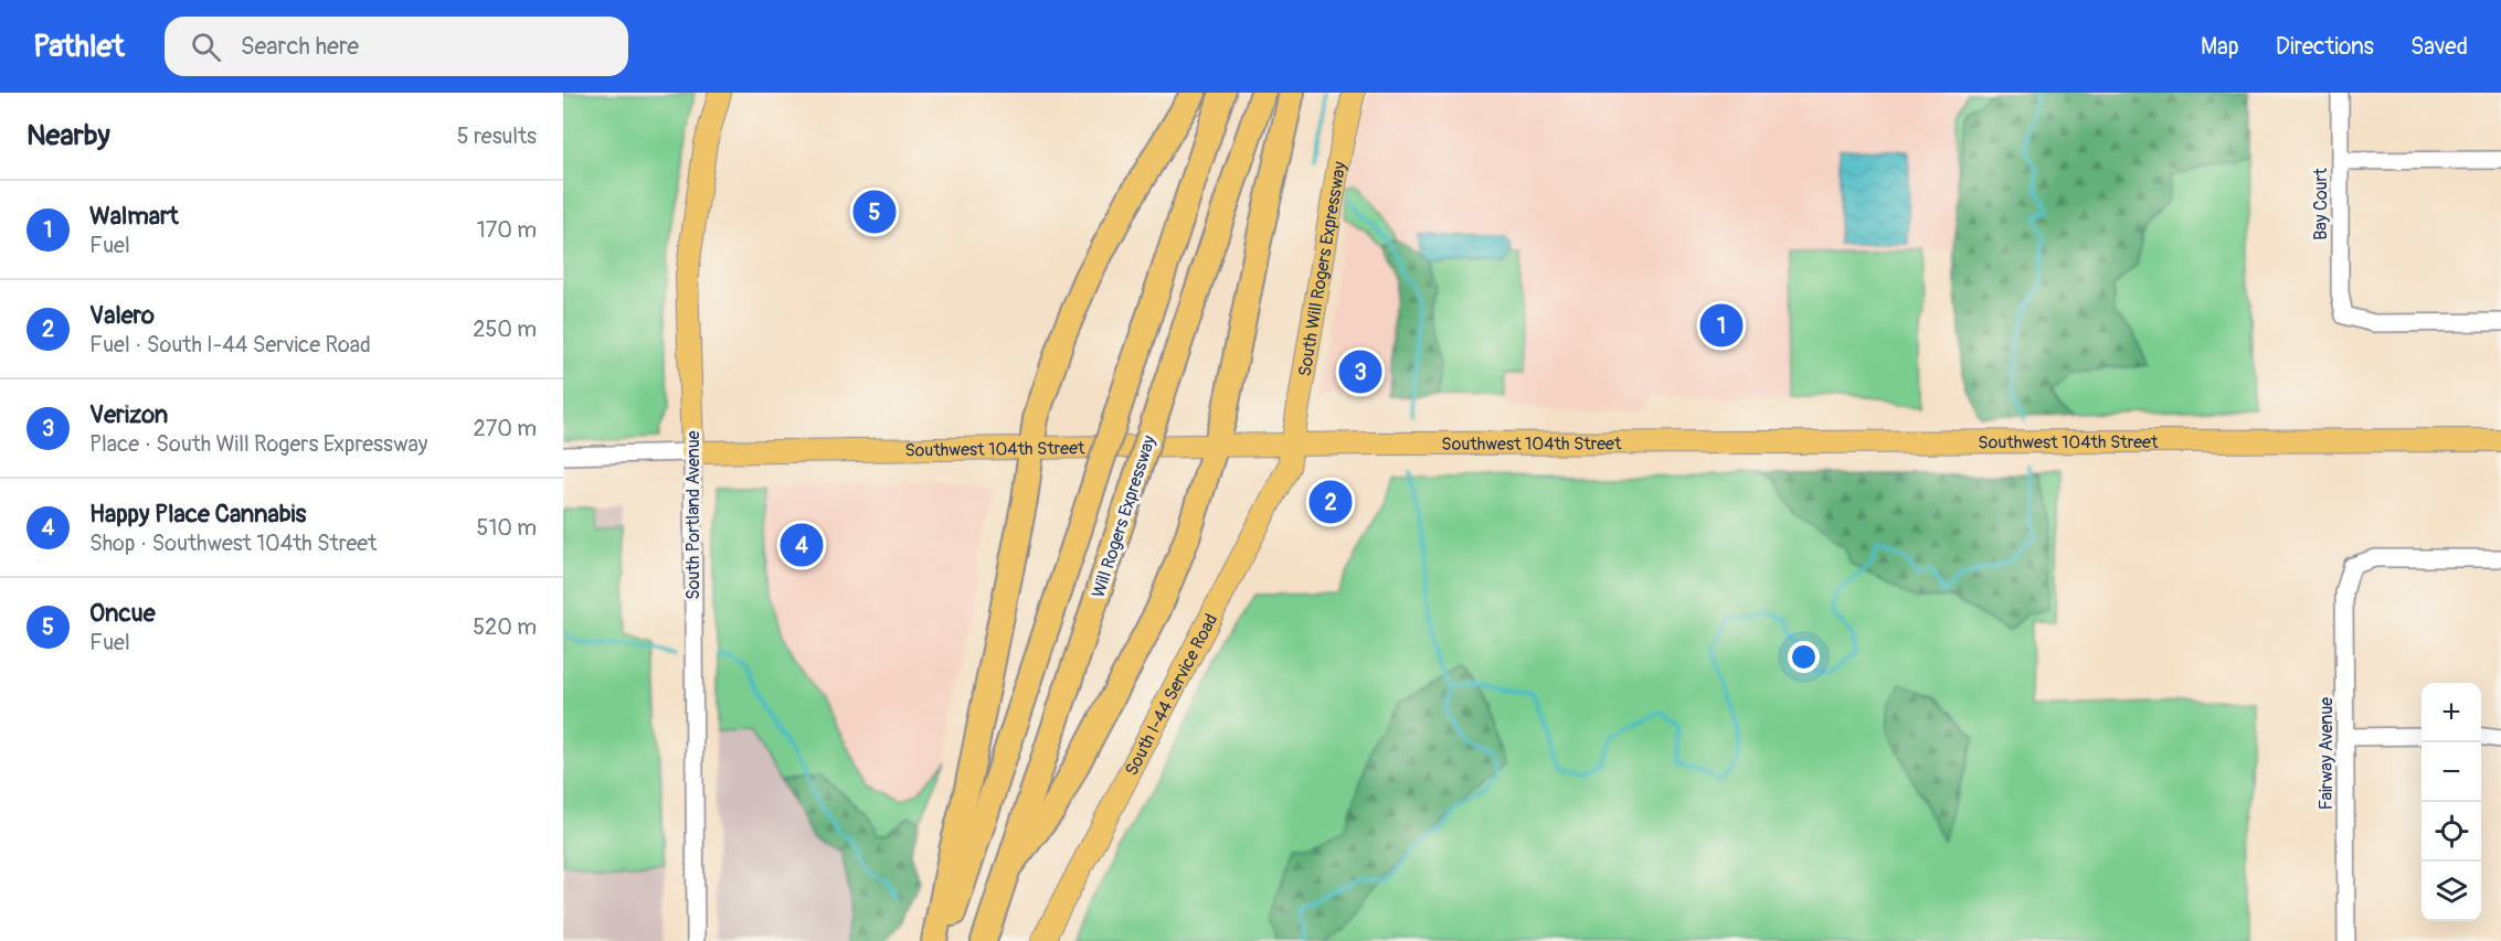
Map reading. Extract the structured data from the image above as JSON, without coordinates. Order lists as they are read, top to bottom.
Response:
{
  "streets": {
    "highway": ["Will Rogers Expressway"],
    "main road": [
      "South Will Rogers Expressway",
      "Southwest 104th Street",
      "South Portland Avenue",
      "South I-44 Service Road"
    ],
    "street": ["Bay Court", "Fairway Avenue"]
  },
  "crossings": [
    ["South Will Rogers Expressway", "Southwest 104th Street"],
    ["South Will Rogers Expressway", "South I-44 Service Road"],
    ["Southwest 104th Street", "South Portland Avenue"],
    ["Southwest 104th Street", "South I-44 Service Road"]
  ],
  "page": {
    "header": "Pathlet",
    "search": "Search here",
    "nav": ["Map", "Directions", "Saved"],
    "heading": ["Nearby", "5 results"],
    "list": [
      {
        "mark": "1",
        "name": "Walmart",
        "note": "Fuel",
        "value": "170 m"
      },
      {
        "mark": "2",
        "name": "Valero",
        "note": "Fuel · South I-44 Service Road",
        "value": "250 m"
      },
      {
        "mark": "3",
        "name": "Verizon",
        "note": "Place · South Will Rogers Expressway",
        "value": "270 m"
      },
      {
        "mark": "4",
        "name": "Happy Place Cannabis",
        "note": "Shop · Southwest 104th Street",
        "value": "510 m"
      },
      {
        "mark": "5",
        "name": "Oncue",
        "note": "Fuel",
        "value": "520 m"
      }
    ],
    "pins": [
      "5",
      "1",
      "3",
      "2",
      "4"
    ],
    "map_buttons": ["+", "−"]
  }
}
